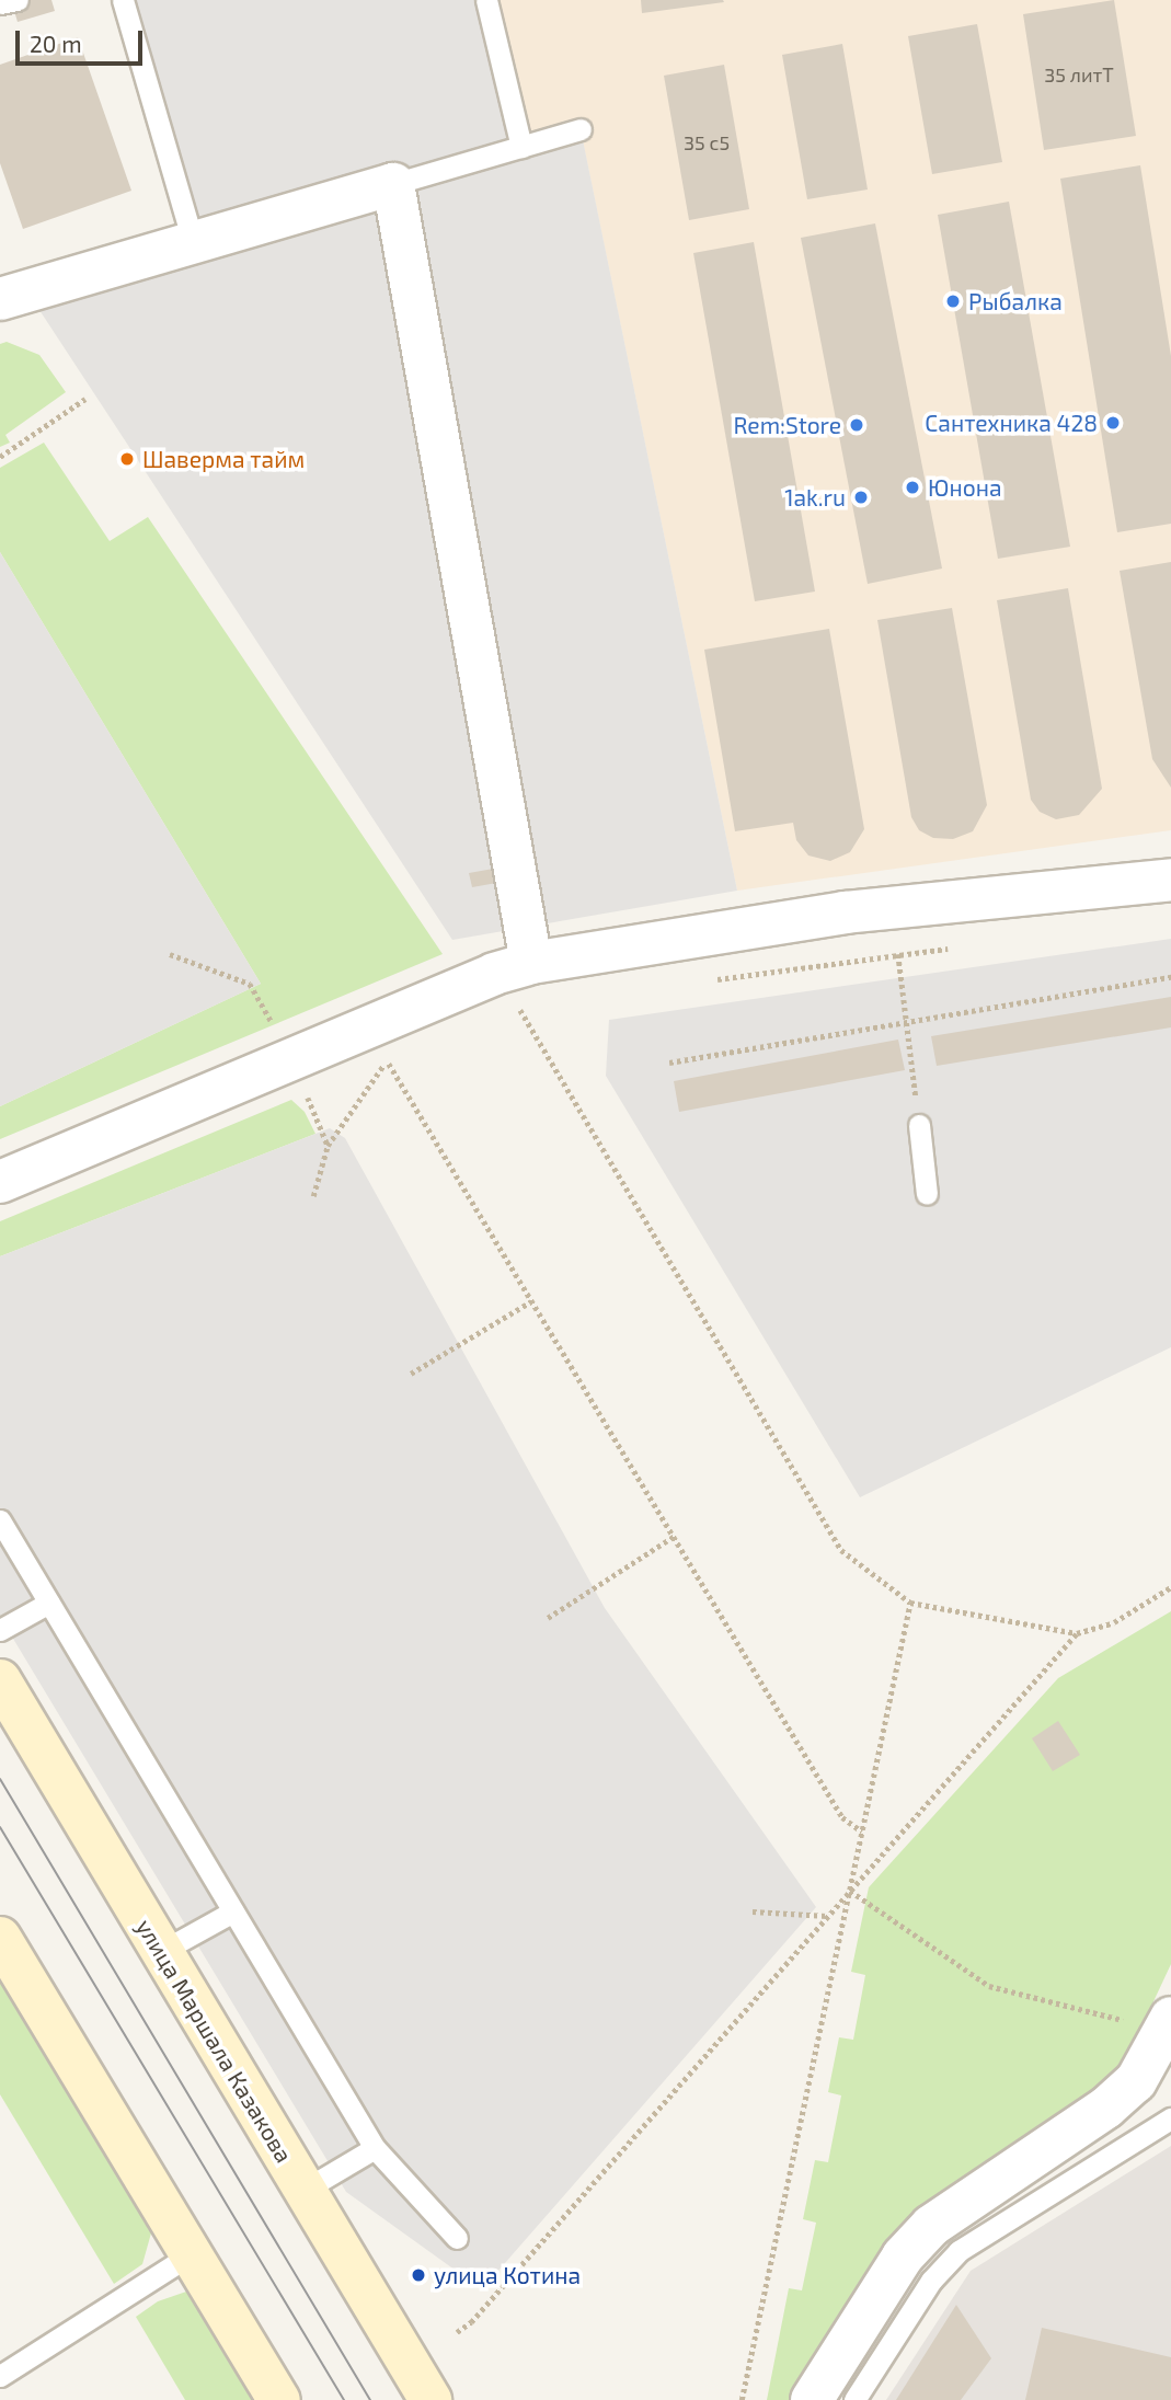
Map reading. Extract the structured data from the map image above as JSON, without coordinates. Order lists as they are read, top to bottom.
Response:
{
  "streets": {
    "main road": ["улица Маршала Казакова"]
  },
  "places": [
    "Рыбалка",
    "Сантехника 428",
    "Rem:Store",
    "Шаверма тайм",
    "Юнона",
    "1ak.ru",
    "улица Котина"
  ],
  "house_numbers": ["35 литТ", "35 с5"],
  "scale_bar": "20 m"
}
